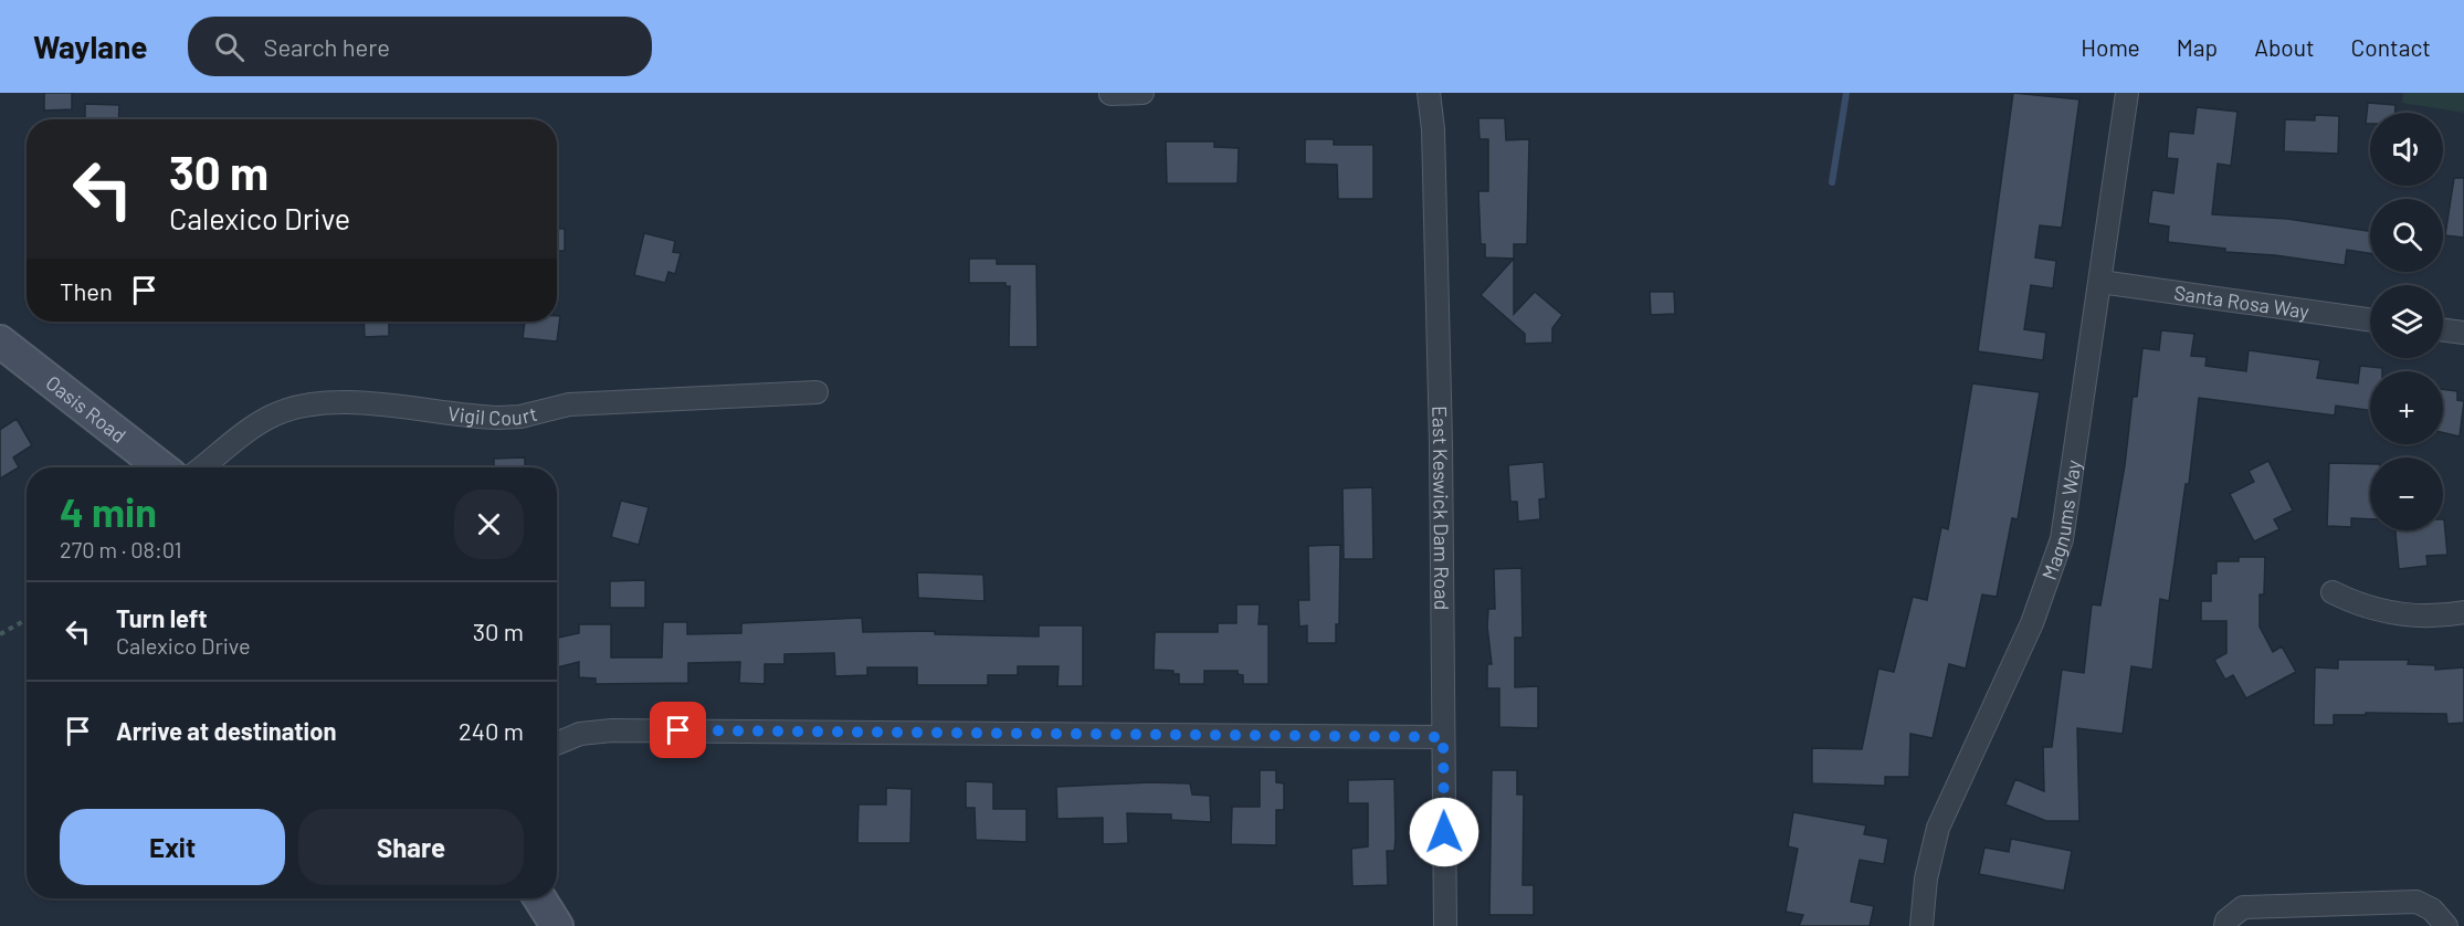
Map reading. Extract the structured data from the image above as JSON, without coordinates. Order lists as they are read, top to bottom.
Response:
{
  "streets": {
    "main road": ["Oasis Road"],
    "street": [
      "Santa Rosa Way",
      "Vigil Court",
      "East Keswick Dam Road",
      "Magnums Way"
    ]
  },
  "crossings": [
    ["Santa Rosa Way", "Magnums Way"]
  ],
  "page": {
    "header": "Waylane",
    "search": "Search here",
    "nav": [
      "Home",
      "Map",
      "About",
      "Contact"
    ],
    "map_buttons": ["+", "−"],
    "turn": ["30 m", "Calexico Drive"],
    "then": "Then",
    "heading": ["4 min", "270 m · 08:01"],
    "list": [
      {
        "name": "Turn left",
        "note": "Calexico Drive",
        "value": "30 m"
      },
      {
        "name": "Arrive at destination",
        "value": "240 m"
      }
    ],
    "buttons": ["Exit", "Share"]
  }
}
